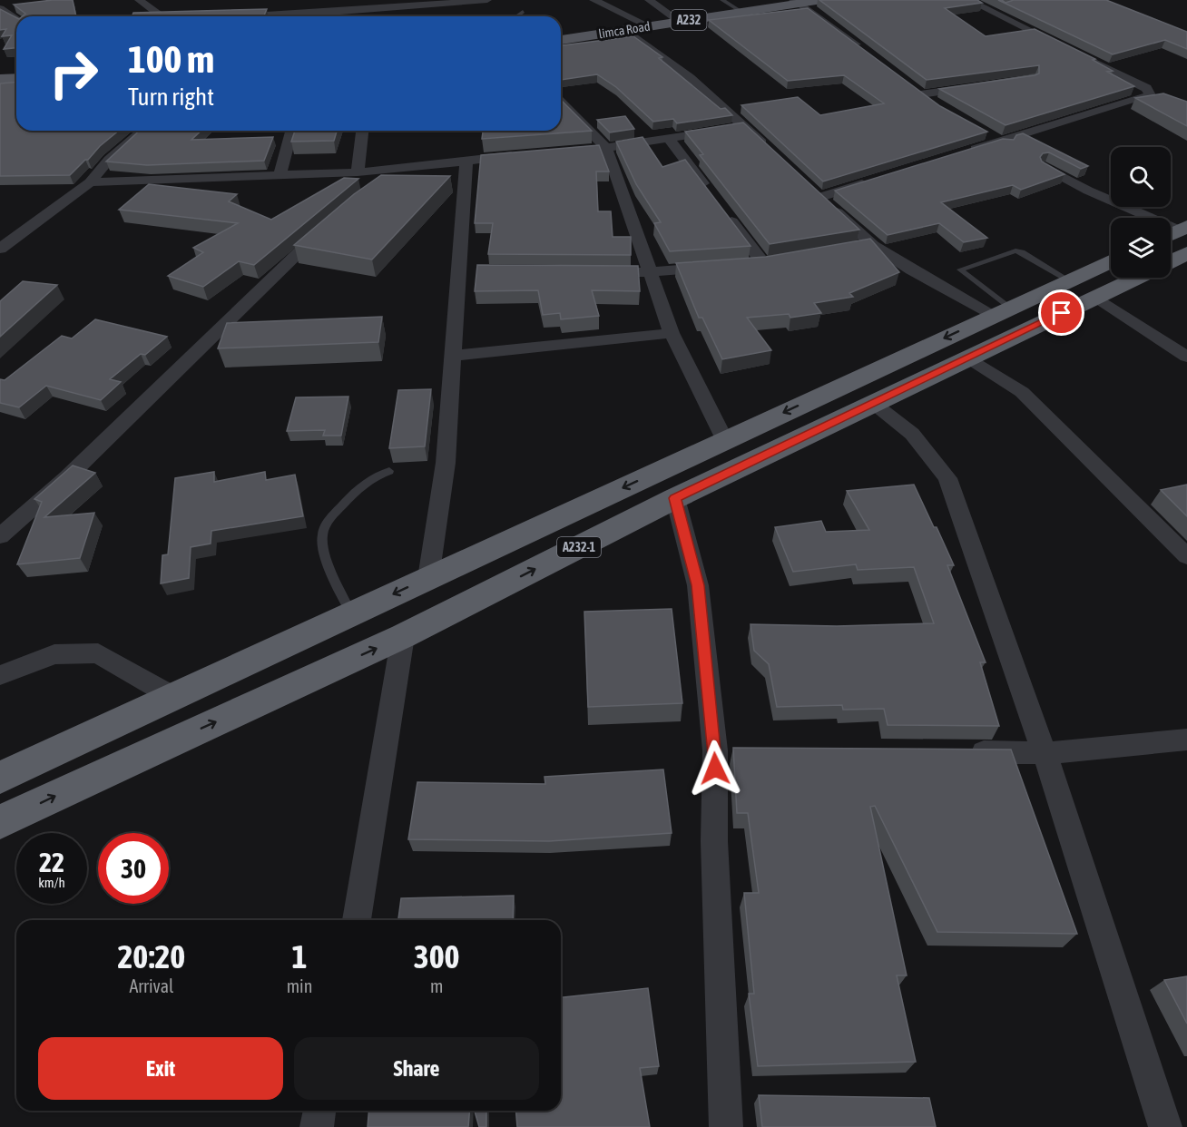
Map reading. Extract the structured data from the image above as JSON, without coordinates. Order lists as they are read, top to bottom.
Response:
{
  "streets": {
    "highway": ["A232-1"],
    "main road": ["A232", "limca Road"]
  },
  "page": {
    "turn": ["100 m", "Turn right"],
    "speed": "22 km/h",
    "limit": "30",
    "eta": [
      "20:20",
      "Arrival",
      "1",
      "min",
      "300",
      "m"
    ],
    "buttons": ["Exit", "Share"]
  }
}
